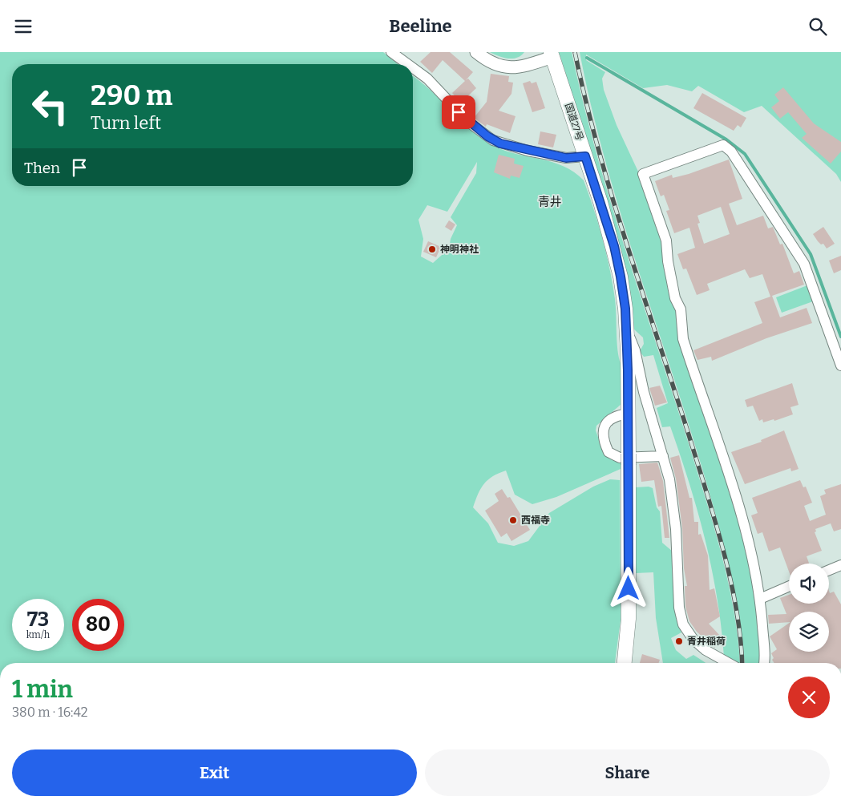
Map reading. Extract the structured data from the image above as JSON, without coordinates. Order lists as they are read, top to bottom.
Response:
{
  "streets": {
    "highway": ["国道27号"]
  },
  "districts": ["青井"],
  "places": ["神明神社", "西福寺", "青井稲荷"],
  "page": {
    "header": "Beeline",
    "turn": ["290 m", "Turn left"],
    "then": "Then",
    "speed": "73 km/h",
    "limit": "80",
    "heading": ["1 min", "380 m · 16:42"],
    "buttons": ["Exit", "Share"]
  }
}
